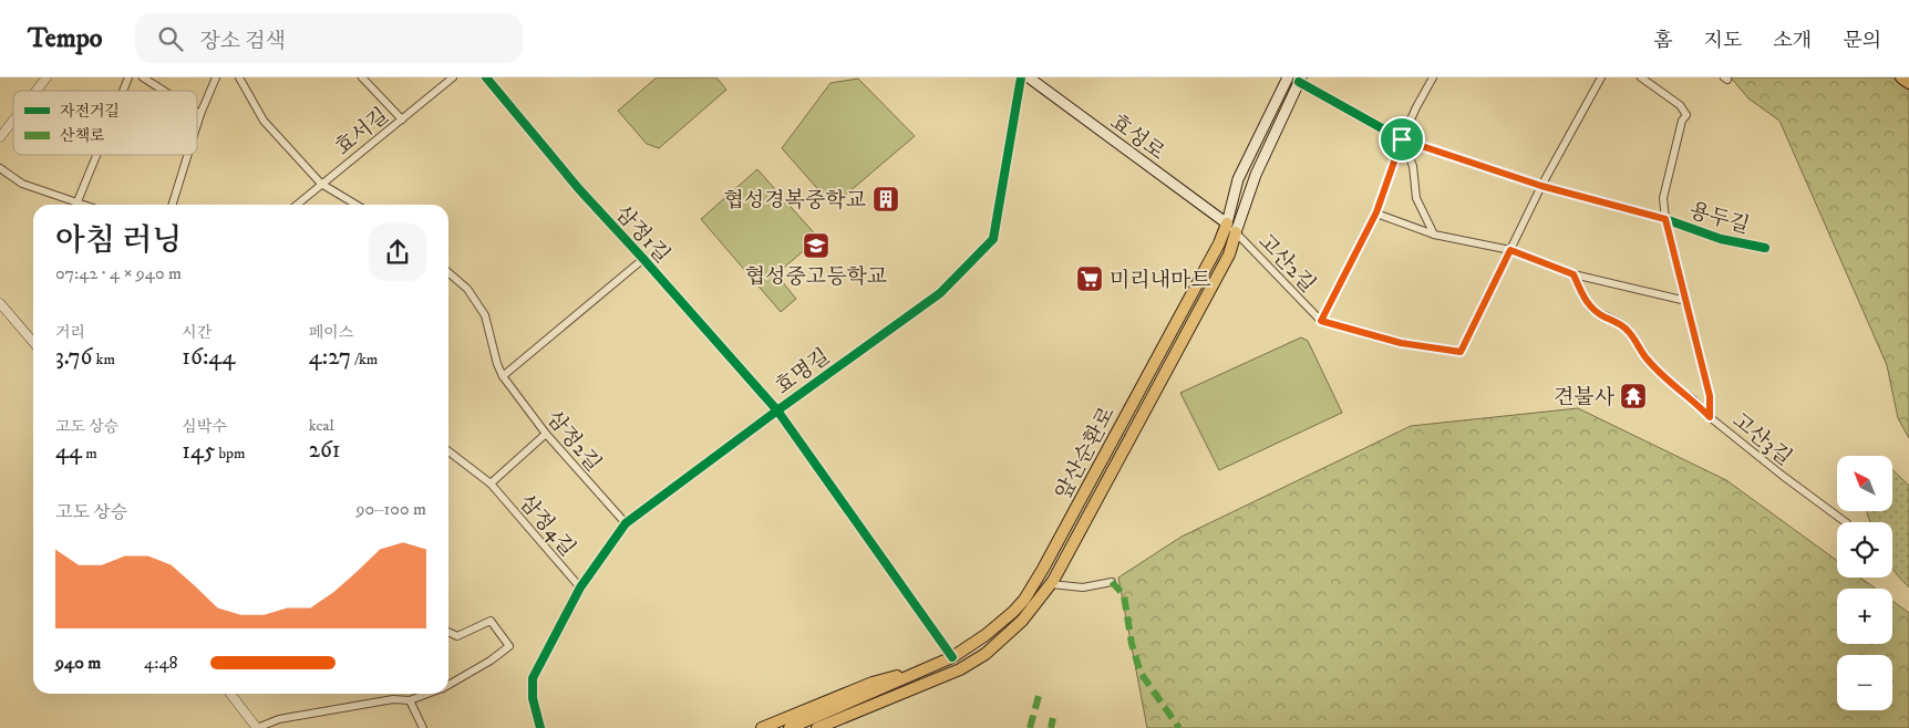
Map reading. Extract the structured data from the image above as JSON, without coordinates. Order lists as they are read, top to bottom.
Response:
{
  "streets": {
    "highway": ["앞산순환로"],
    "main road": ["효성로"],
    "street": [
      "효서길",
      "용두길",
      "삼정1길",
      "고산2길",
      "효명길",
      "고산3길",
      "삼정2길",
      "삼정4길"
    ]
  },
  "crossings": [
    ["효성로", "고산2길"],
    ["효성로", "앞산순환로"],
    ["용두길", "고산3길"],
    ["삼정1길", "효명길"],
    ["삼정1길", "앞산순환로"],
    ["고산2길", "앞산순환로"],
    ["효명길", "삼정2길"],
    ["효명길", "삼정4길"]
  ],
  "places": {
    "building": ["협성경복중학교"],
    "school or university": ["협성중고등학교"],
    "supermarket": ["미리내마트"],
    "temple": ["견불사"]
  },
  "legend": ["자전거길", "산책로"],
  "north": "top left",
  "page": {
    "header": "Tempo",
    "search": "장소 검색",
    "nav": [
      "홈",
      "지도",
      "소개",
      "문의"
    ],
    "heading": ["아침 러닝", "07:42 · 4 × 940 m"],
    "stats": [
      ["거리", "3.76 km"],
      ["시간", "16:44"],
      ["페이스", "4:27 /km"],
      ["고도 상승", "44 m"],
      ["심박수", "145 bpm"],
      ["kcal", "261"]
    ],
    "map_buttons": ["+", "−"],
    "chart": ["고도 상승", "90–100 m"],
    "list": [
      {
        "name": "940 m",
        "note": "4:48"
      }
    ]
  }
}
